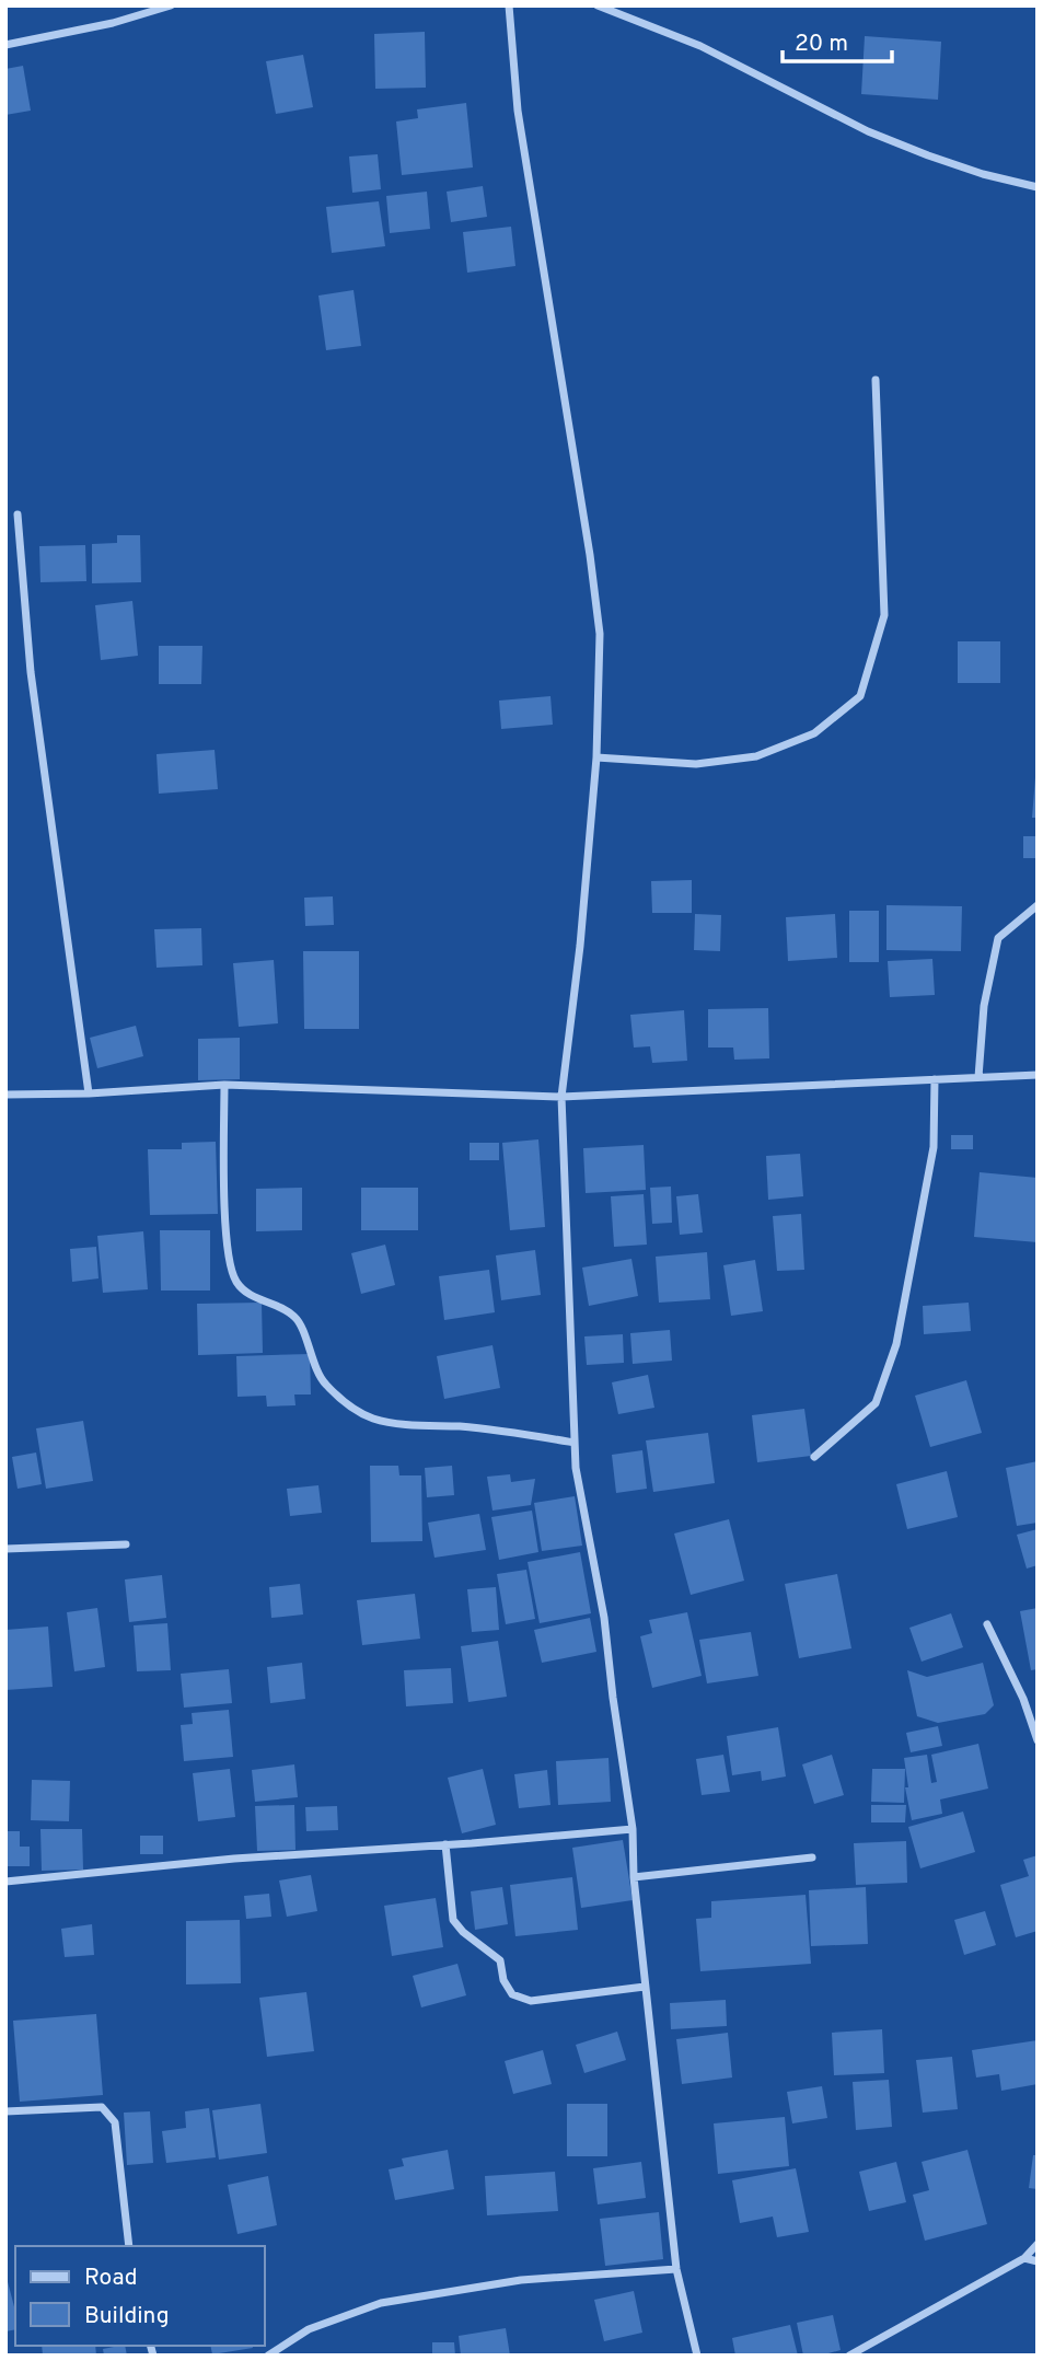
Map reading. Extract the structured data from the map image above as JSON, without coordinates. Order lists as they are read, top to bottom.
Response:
{
  "legend": ["Road", "Building"],
  "scale_bar": "20 m"
}
